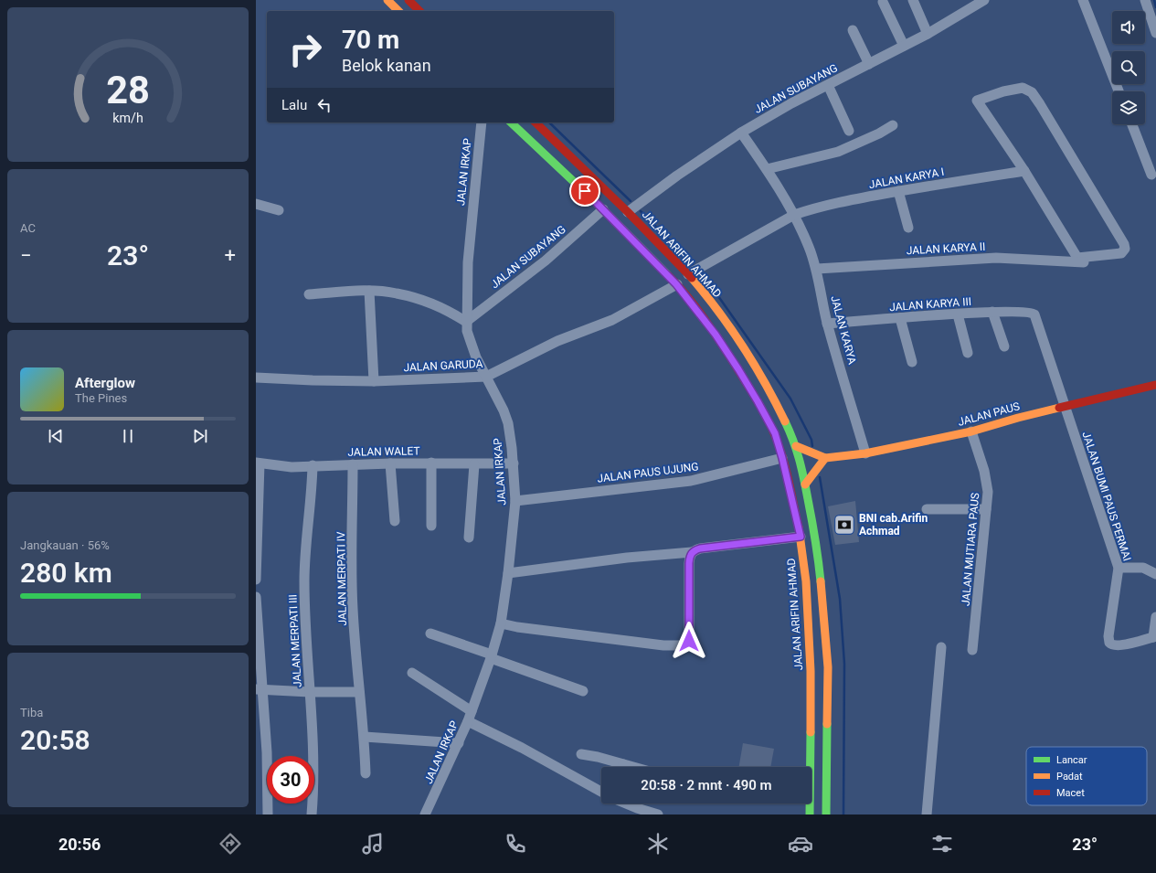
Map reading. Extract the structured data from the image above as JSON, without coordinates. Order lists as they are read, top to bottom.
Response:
{
  "streets": {
    "main road": ["JALAN ARIFIN AHMAD", "JALAN PAUS"],
    "street": [
      "JALAN SUBAYANG",
      "JALAN IRKAP",
      "JALAN KARYA I",
      "JALAN KARYA II",
      "JALAN KARYA III",
      "JALAN KARYA",
      "JALAN GARUDA",
      "JALAN WALET",
      "JALAN PAUS UJUNG",
      "JALAN BUMI PAUS PERMAI",
      "JALAN MUTIARA PAUS",
      "JALAN MERPATI IV",
      "JALAN MERPATI III"
    ]
  },
  "crossings": [
    ["JALAN SUBAYANG", "JALAN IRKAP"],
    ["JALAN SUBAYANG", "JALAN ARIFIN AHMAD"],
    ["JALAN SUBAYANG", "JALAN KARYA"],
    ["JALAN IRKAP", "JALAN GARUDA"],
    ["JALAN IRKAP", "JALAN WALET"],
    ["JALAN IRKAP", "JALAN PAUS UJUNG"],
    ["JALAN KARYA I", "JALAN KARYA"],
    ["JALAN KARYA II", "JALAN KARYA"],
    ["JALAN ARIFIN AHMAD", "JALAN GARUDA"],
    ["JALAN ARIFIN AHMAD", "JALAN PAUS"],
    ["JALAN ARIFIN AHMAD", "JALAN PAUS UJUNG"],
    ["JALAN KARYA III", "JALAN KARYA"],
    ["JALAN KARYA III", "JALAN BUMI PAUS PERMAI"],
    ["JALAN KARYA", "JALAN PAUS"],
    ["JALAN PAUS", "JALAN BUMI PAUS PERMAI"],
    ["JALAN PAUS", "JALAN MUTIARA PAUS"],
    ["JALAN WALET", "JALAN MERPATI IV"],
    ["JALAN WALET", "JALAN MERPATI III"]
  ],
  "places": {
    "bank": ["BNI cab.Arifin Achmad"]
  },
  "legend": ["Lancar", "Padat", "Macet"],
  "page": {
    "turn": ["70 m", "Belok kanan"],
    "then": "Lalu",
    "tile": [
      "AC",
      ["Jangkauan · 56%", "280 km"],
      ["Tiba", "20:58"]
    ],
    "heat": ["−", "23°", "+"],
    "song": ["Afterglow", "The Pines"],
    "limit": "30",
    "trip": "20:58 · 2 mnt · 490 m",
    "tabs": ["20:56", "23°"],
    "gauge": ["28", "km/h"]
  }
}
